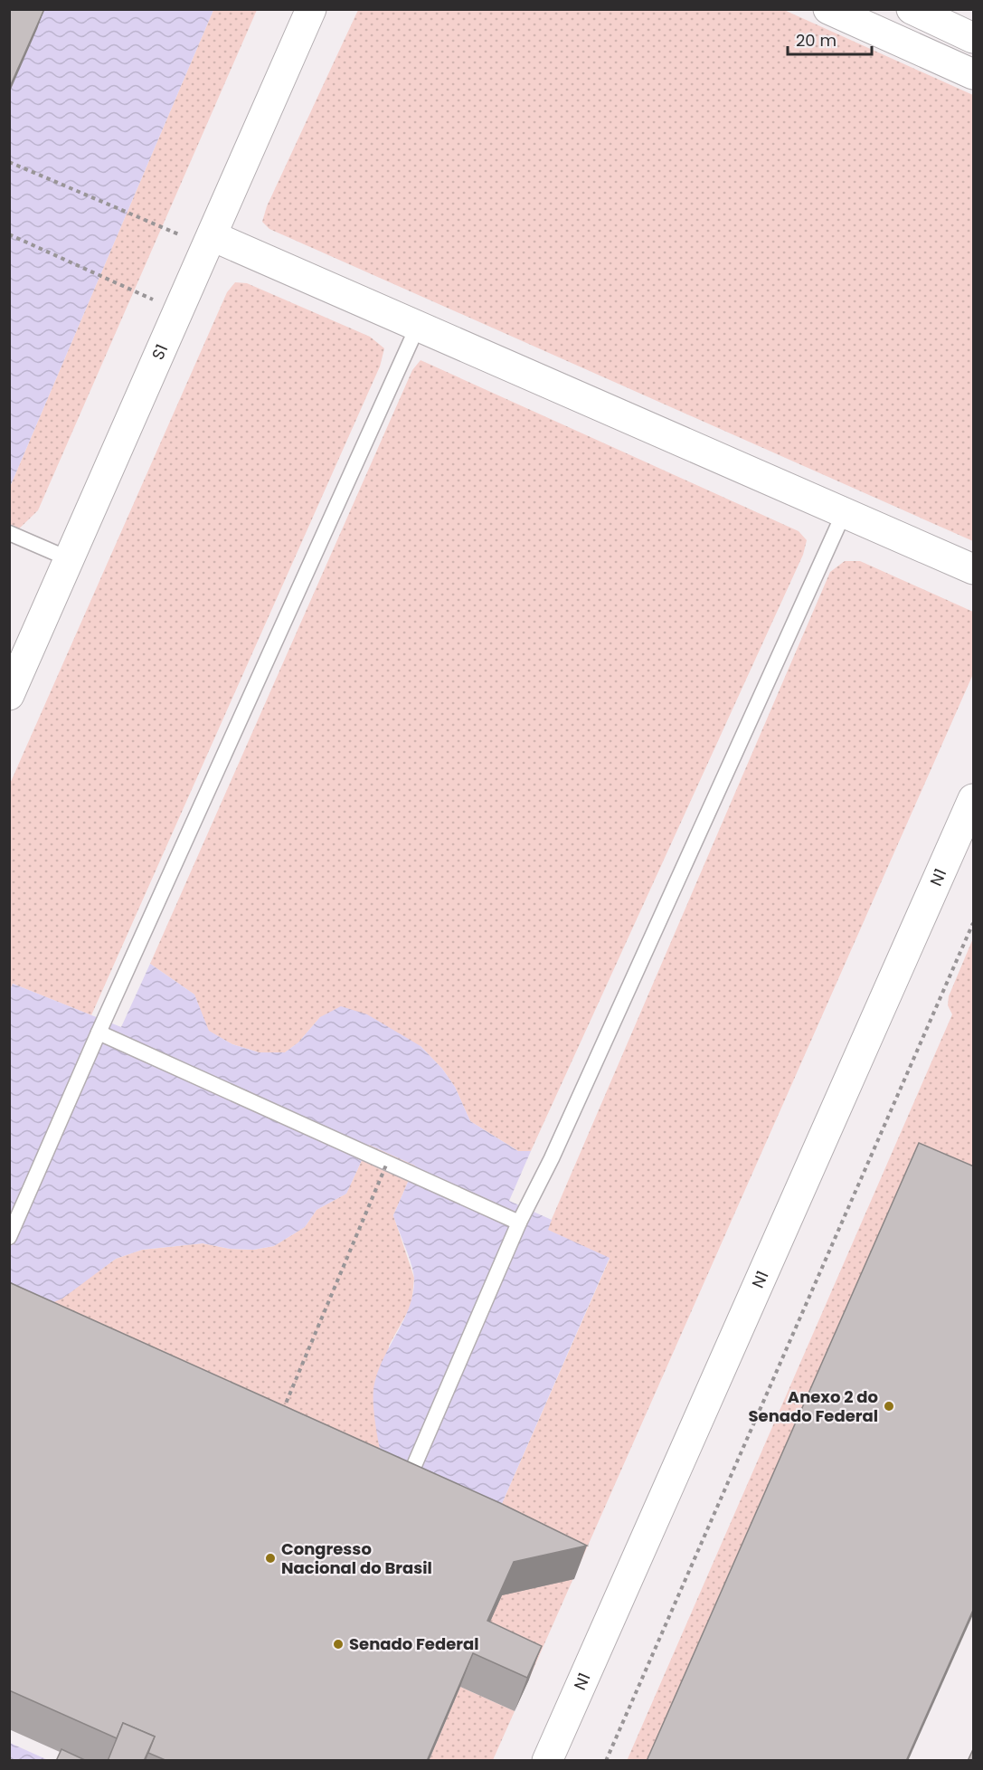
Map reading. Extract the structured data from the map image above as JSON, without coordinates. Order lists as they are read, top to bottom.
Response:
{
  "streets": {
    "highway": ["S1", "N1"]
  },
  "places": ["Anexo 2 do Senado Federal", "Congresso Nacional do Brasil", "Senado Federal"],
  "scale_bar": "20 m"
}
